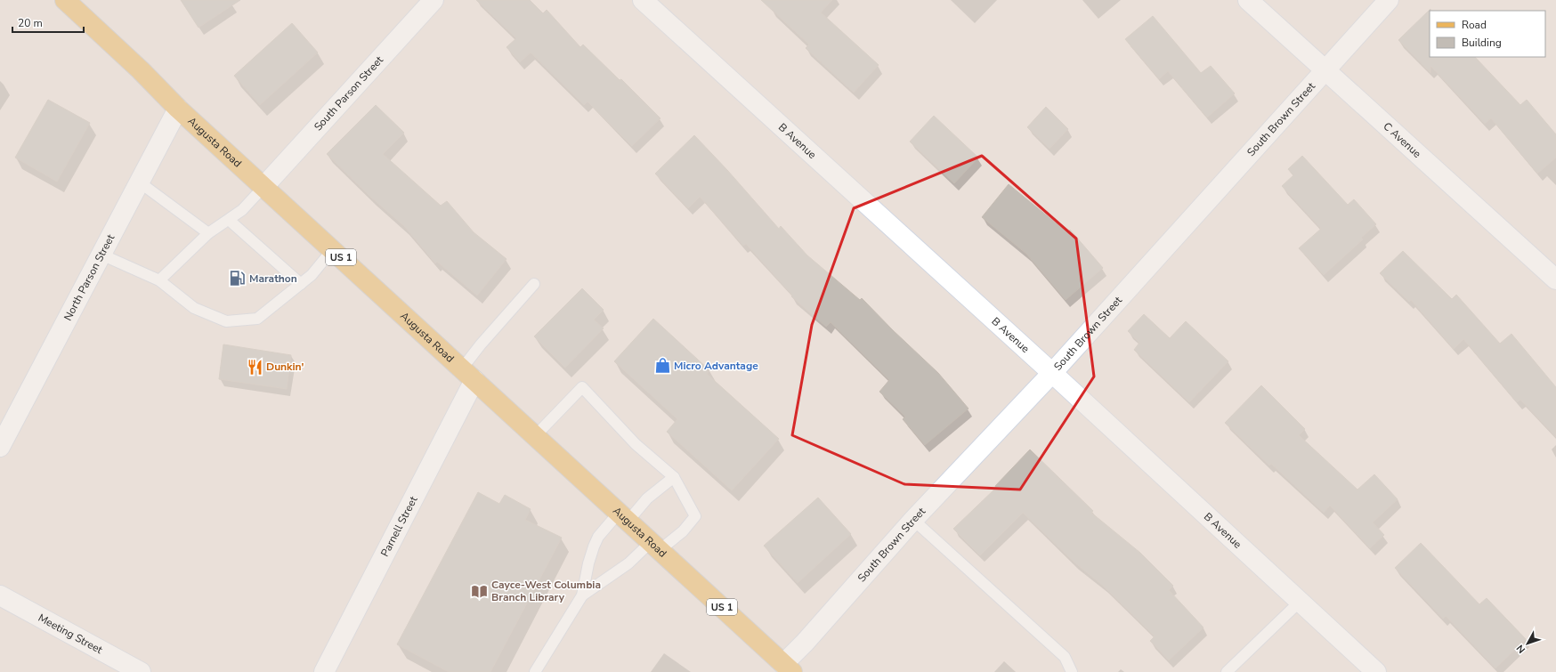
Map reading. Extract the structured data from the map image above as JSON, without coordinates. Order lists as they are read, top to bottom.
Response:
{
  "streets": {
    "main road": ["Augusta Road", "US 1"],
    "street": [
      "South Parson Street",
      "South Brown Street",
      "C Avenue",
      "B Avenue",
      "North Parson Street",
      "Parnell Street",
      "Meeting Street"
    ]
  },
  "crossings": [
    ["South Parson Street", "Augusta Road"],
    ["South Brown Street", "C Avenue"],
    ["South Brown Street", "B Avenue"],
    ["South Brown Street", "Augusta Road"],
    ["Augusta Road", "North Parson Street"],
    ["Augusta Road", "Parnell Street"]
  ],
  "places": {
    "fuel station": ["Marathon"],
    "shop": ["Micro Advantage"],
    "restaurant": ["Dunkin'"],
    "library": ["Cayce-West Columbia Branch Library"]
  },
  "legend": ["Road", "Building"],
  "scale_bar": "20 m",
  "north": "bottom left"
}
